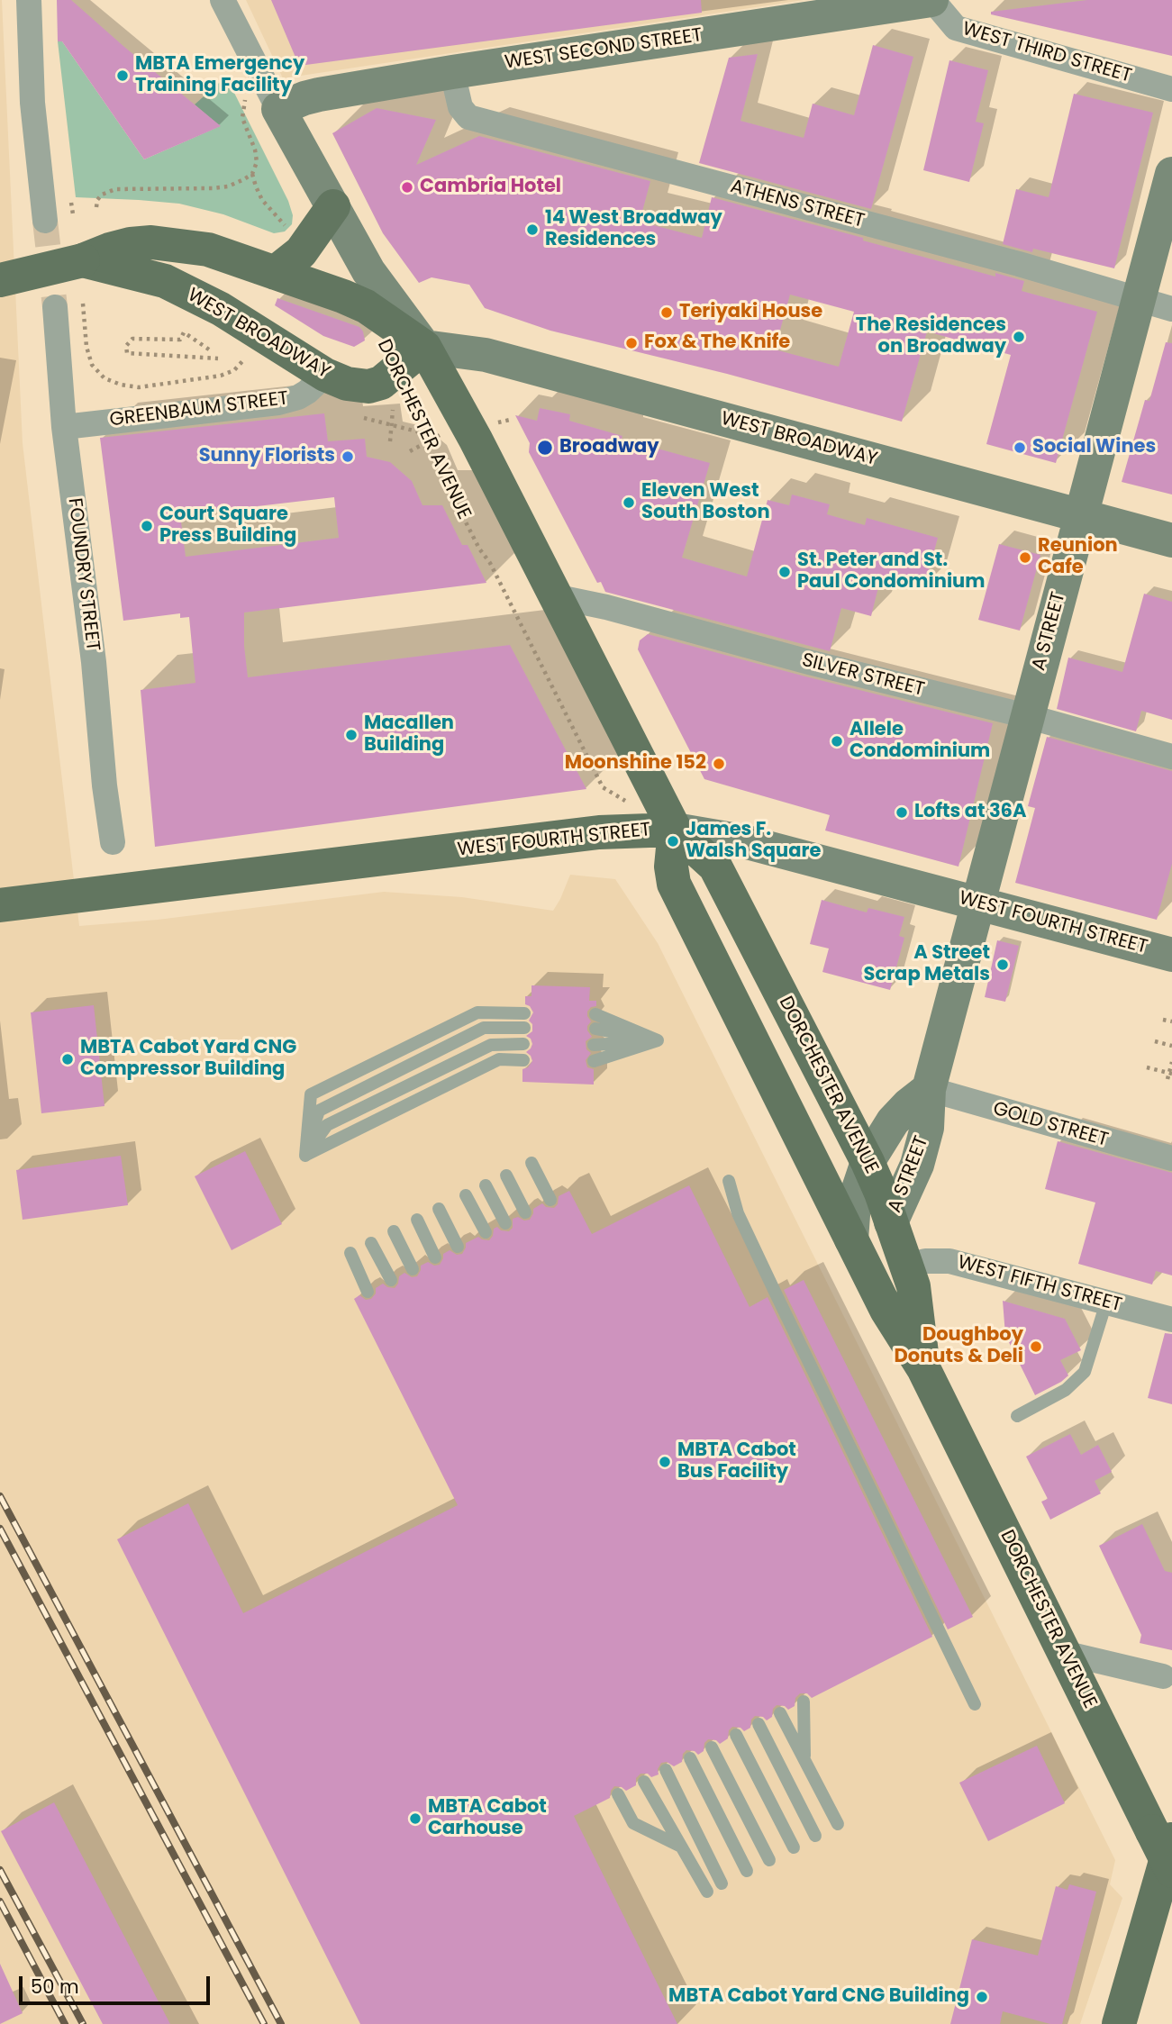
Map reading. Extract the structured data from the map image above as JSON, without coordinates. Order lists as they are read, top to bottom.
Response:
{
  "streets": {
    "main road": [
      "WEST SECOND STREET",
      "WEST BROADWAY",
      "DORCHESTER AVENUE",
      "A STREET",
      "WEST FOURTH STREET"
    ],
    "street": [
      "WEST THIRD STREET",
      "ATHENS STREET",
      "GREENBAUM STREET",
      "FOUNDRY STREET",
      "SILVER STREET",
      "GOLD STREET",
      "WEST FIFTH STREET"
    ]
  },
  "crossings": [
    ["WEST SECOND STREET", "WEST THIRD STREET"],
    ["WEST SECOND STREET", "ATHENS STREET"],
    ["WEST SECOND STREET", "DORCHESTER AVENUE"],
    ["ATHENS STREET", "A STREET"],
    ["WEST BROADWAY", "GREENBAUM STREET"],
    ["WEST BROADWAY", "DORCHESTER AVENUE"],
    ["WEST BROADWAY", "A STREET"],
    ["GREENBAUM STREET", "FOUNDRY STREET"],
    ["DORCHESTER AVENUE", "A STREET"],
    ["DORCHESTER AVENUE", "SILVER STREET"],
    ["DORCHESTER AVENUE", "WEST FOURTH STREET"],
    ["DORCHESTER AVENUE", "WEST FIFTH STREET"],
    ["A STREET", "SILVER STREET"],
    ["A STREET", "WEST FOURTH STREET"],
    ["A STREET", "GOLD STREET"]
  ],
  "places": [
    "MBTA Emergency Training Facility",
    "Cambria Hotel",
    "14 West Broadway Residences",
    "Teriyaki House",
    "The Residences on Broadway",
    "Fox & The Knife",
    "Broadway",
    "Social Wines",
    "Sunny Florists",
    "Eleven West South Boston",
    "Court Square Press Building",
    "Reunion Cafe",
    "St. Peter and St. Paul Condominium",
    "Macallen Building",
    "Allele Condominium",
    "Moonshine 152",
    "Lofts at 36A",
    "James F. Walsh Square",
    "A Street Scrap Metals",
    "MBTA Cabot Yard CNG Compressor Building",
    "Doughboy Donuts & Deli",
    "MBTA Cabot Bus Facility",
    "MBTA Cabot Carhouse",
    "MBTA Cabot Yard CNG Building"
  ],
  "scale_bar": "50 m"
}
